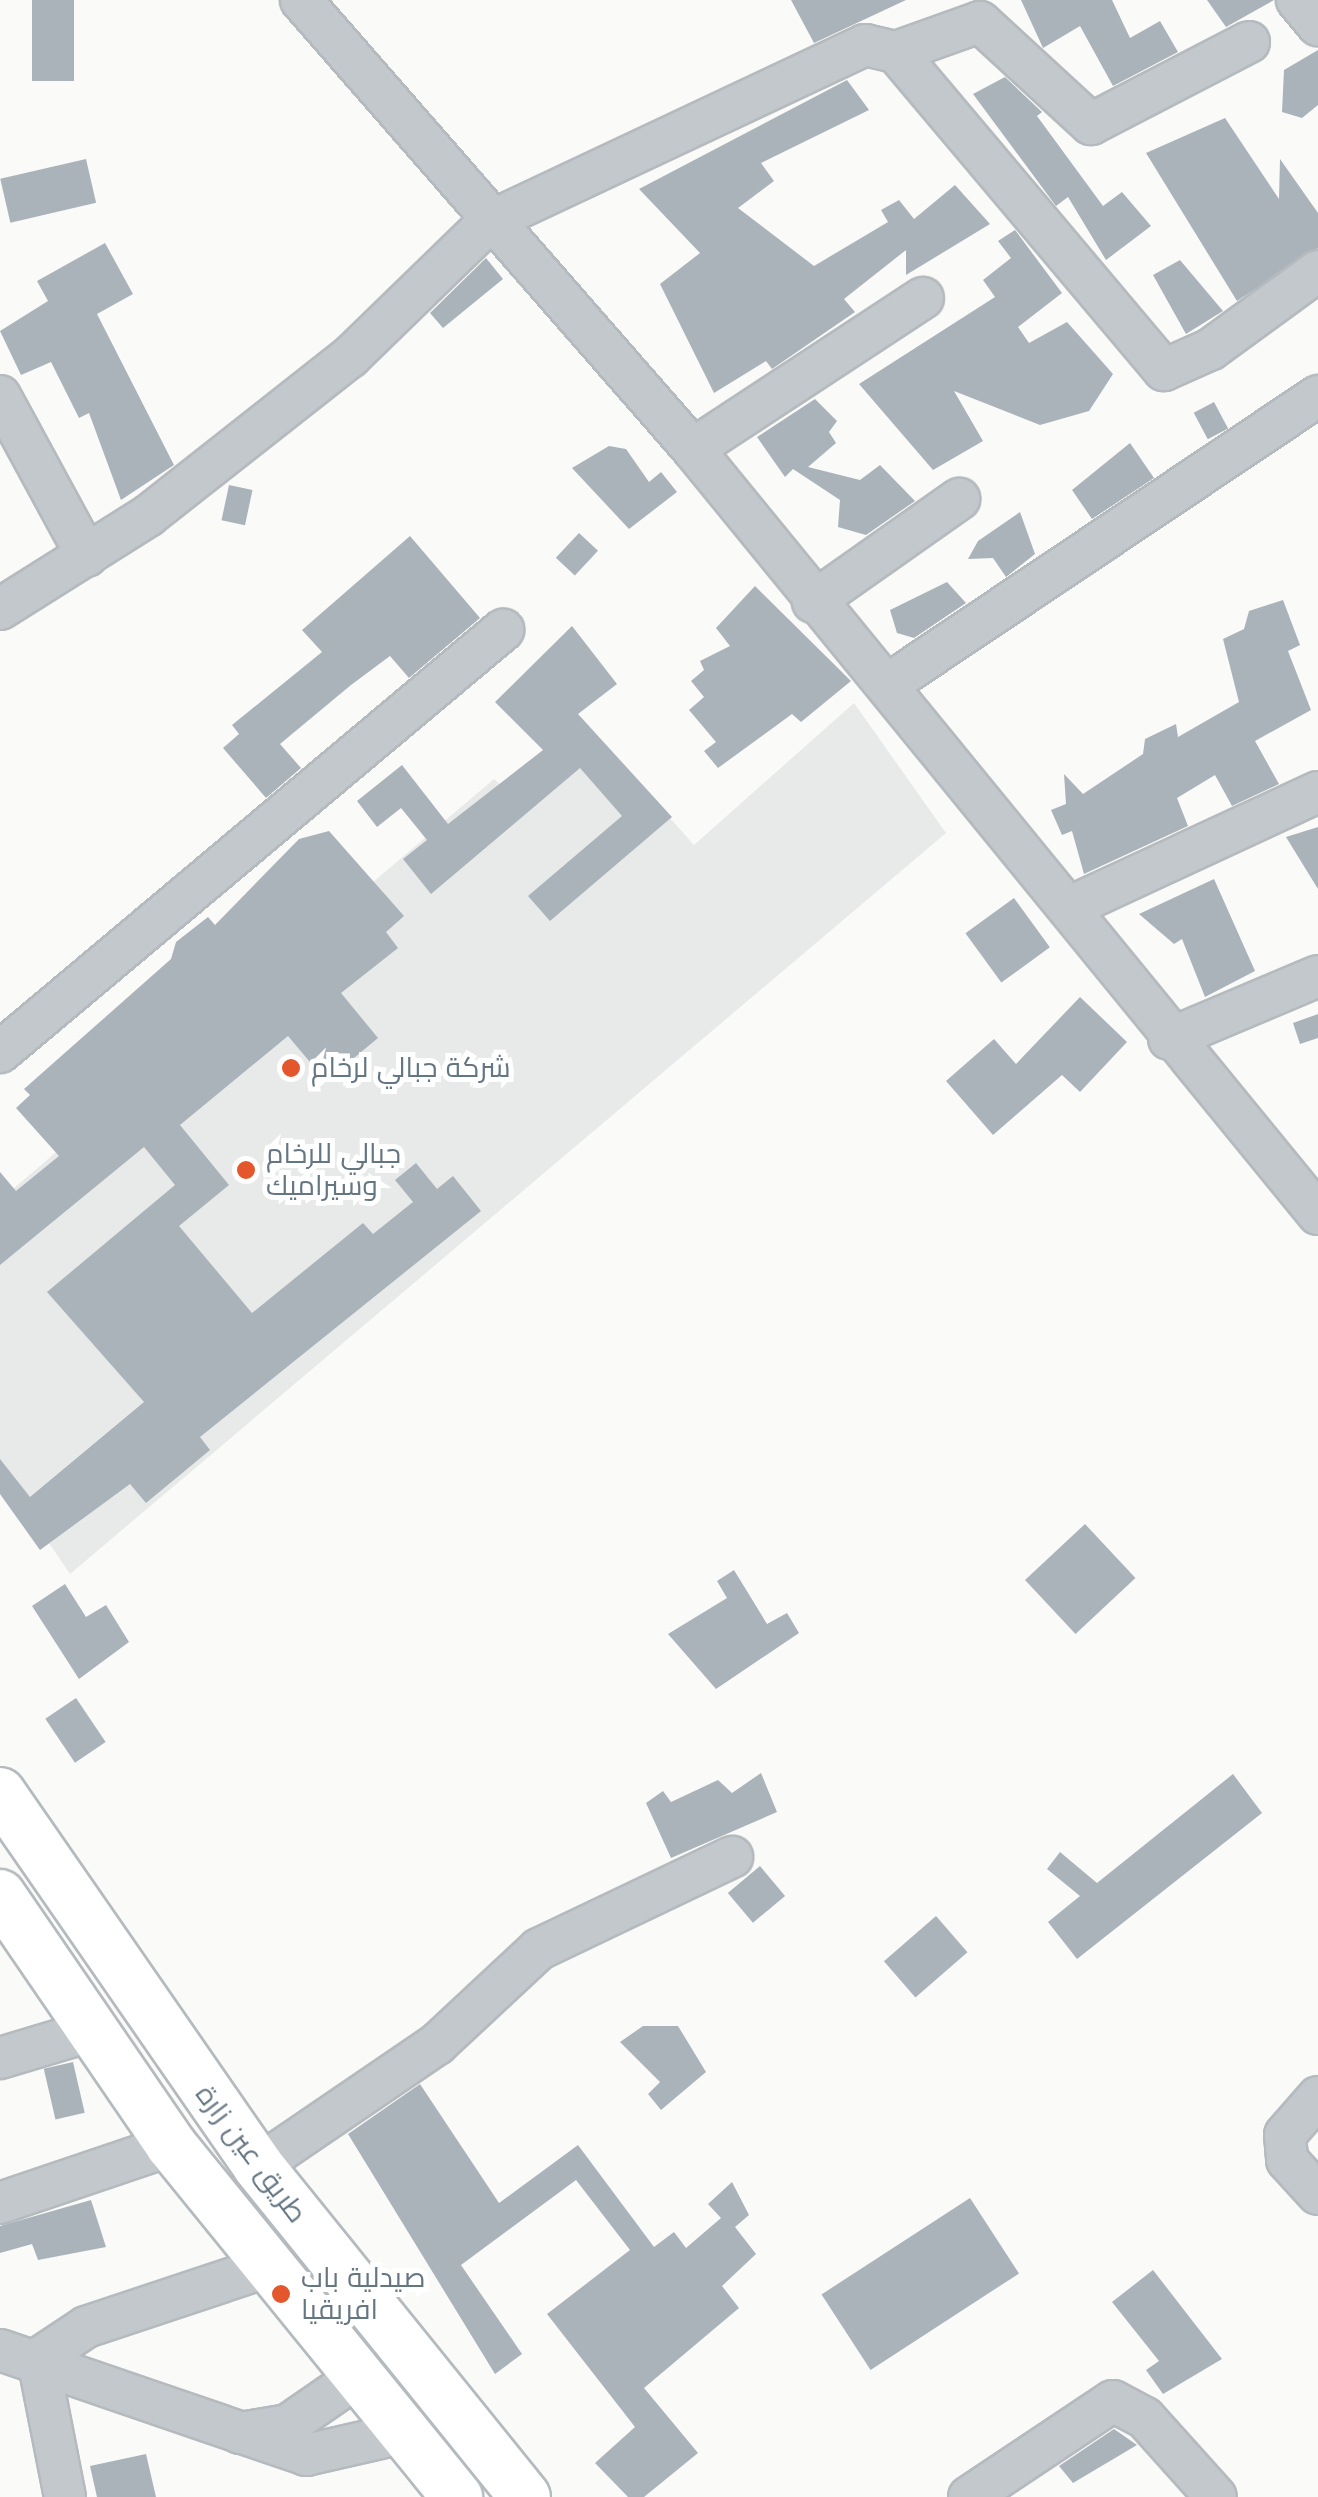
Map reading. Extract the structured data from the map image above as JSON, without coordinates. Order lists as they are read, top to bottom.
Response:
{
  "streets": {
    "main road": ["طريق عين زارة"]
  },
  "places": ["شركة جبالي لرخام", "جبالي للرخام وسيراميك", "صيدلية باب افريقيا"]
}
